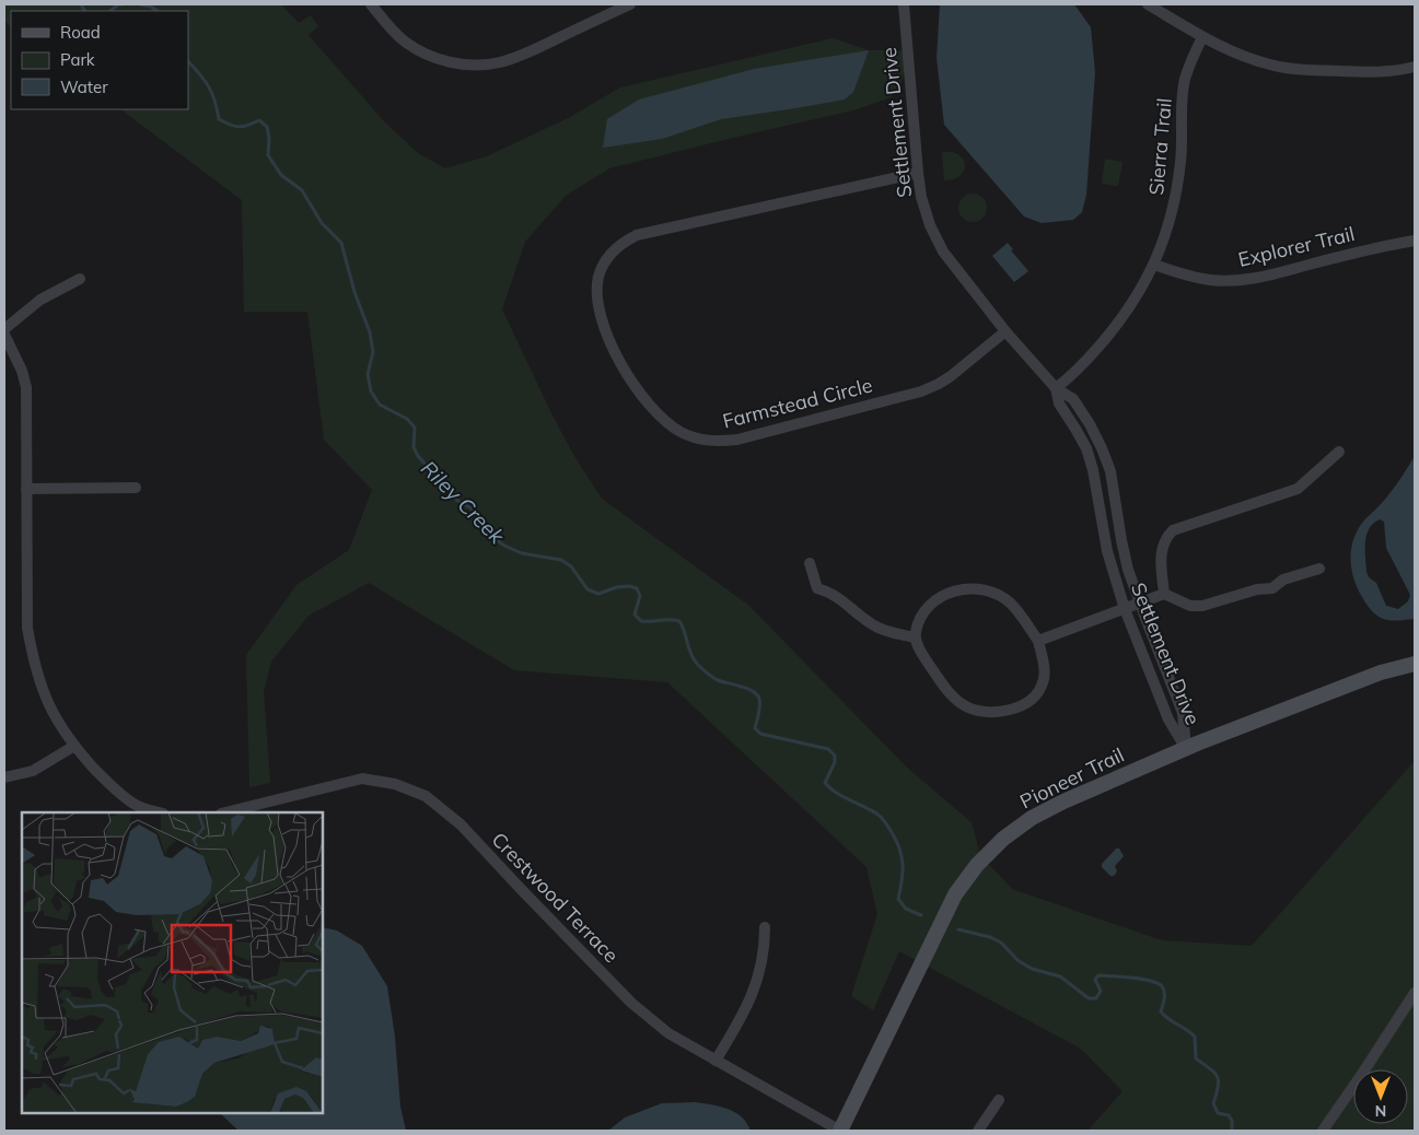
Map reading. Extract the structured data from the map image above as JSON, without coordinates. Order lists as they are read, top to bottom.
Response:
{
  "streets": {
    "main road": ["Pioneer Trail"],
    "street": [
      "Settlement Drive",
      "Sierra Trail",
      "Explorer Trail",
      "Farmstead Circle",
      "Crestwood Terrace"
    ]
  },
  "crossings": [
    ["Settlement Drive", "Sierra Trail"],
    ["Settlement Drive", "Farmstead Circle"],
    ["Settlement Drive", "Pioneer Trail"],
    ["Sierra Trail", "Explorer Trail"],
    ["Pioneer Trail", "Crestwood Terrace"]
  ],
  "water": ["Riley Creek"],
  "legend": ["Road", "Park", "Water"],
  "north": "bottom"
}
